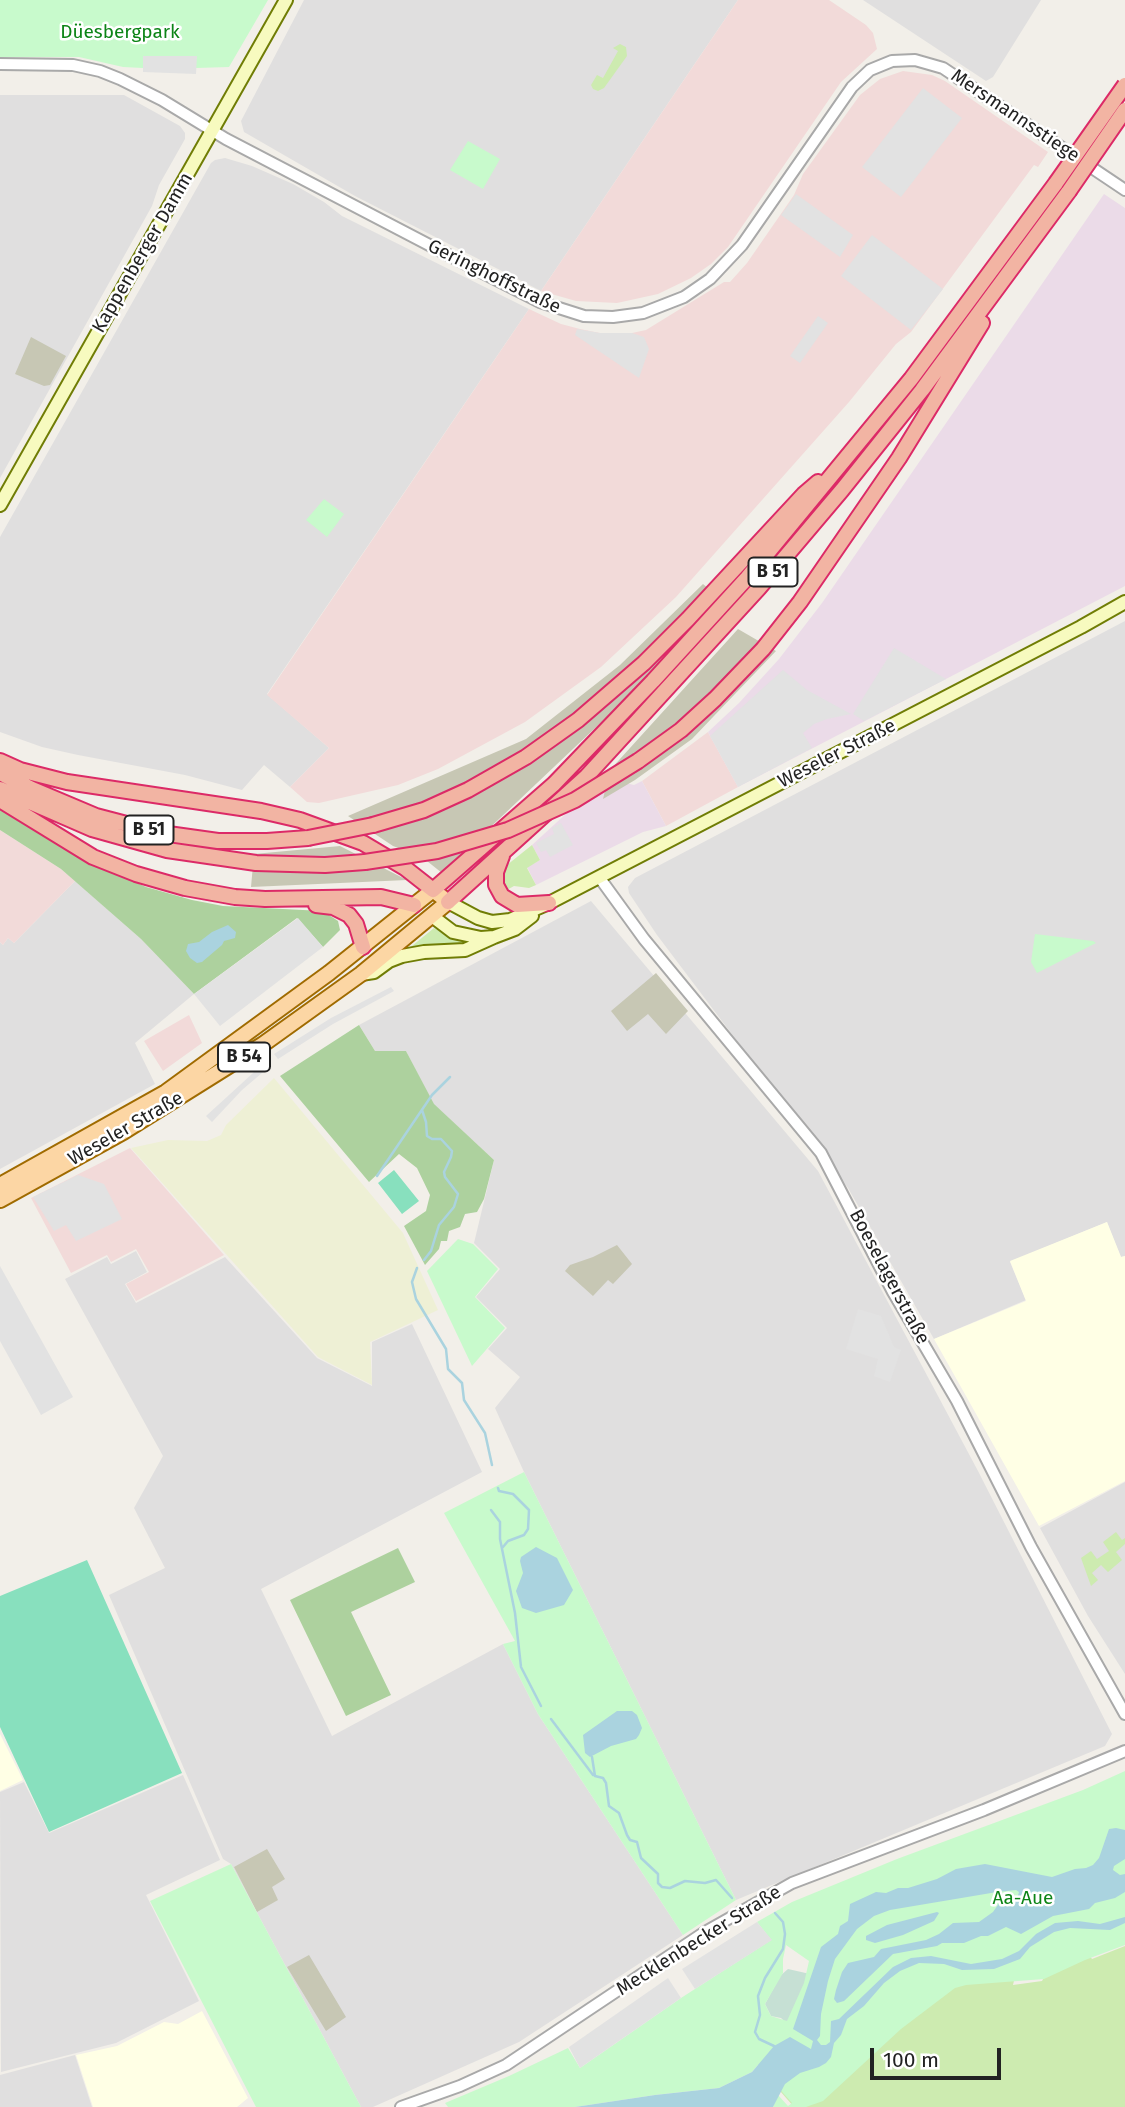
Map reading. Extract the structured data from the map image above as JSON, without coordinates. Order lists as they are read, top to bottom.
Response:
{
  "streets": {
    "highway": ["B 51"],
    "main road": ["Kappenberger Damm", "Weseler Straße", "B 54"],
    "street": [
      "Mersmannsstiege",
      "Geringhoffstraße",
      "Boeselagerstraße",
      "Mecklenbecker Straße"
    ]
  },
  "crossings": [
    ["Mersmannsstiege", "Geringhoffstraße"],
    ["Kappenberger Damm", "Geringhoffstraße"],
    ["B 51", "Weseler Straße"],
    ["B 51", "B 54"],
    ["Weseler Straße", "B 54"],
    ["Weseler Straße", "Boeselagerstraße"]
  ],
  "parks": ["Düesbergpark", "Aa-Aue"],
  "scale_bar": "100 m"
}
